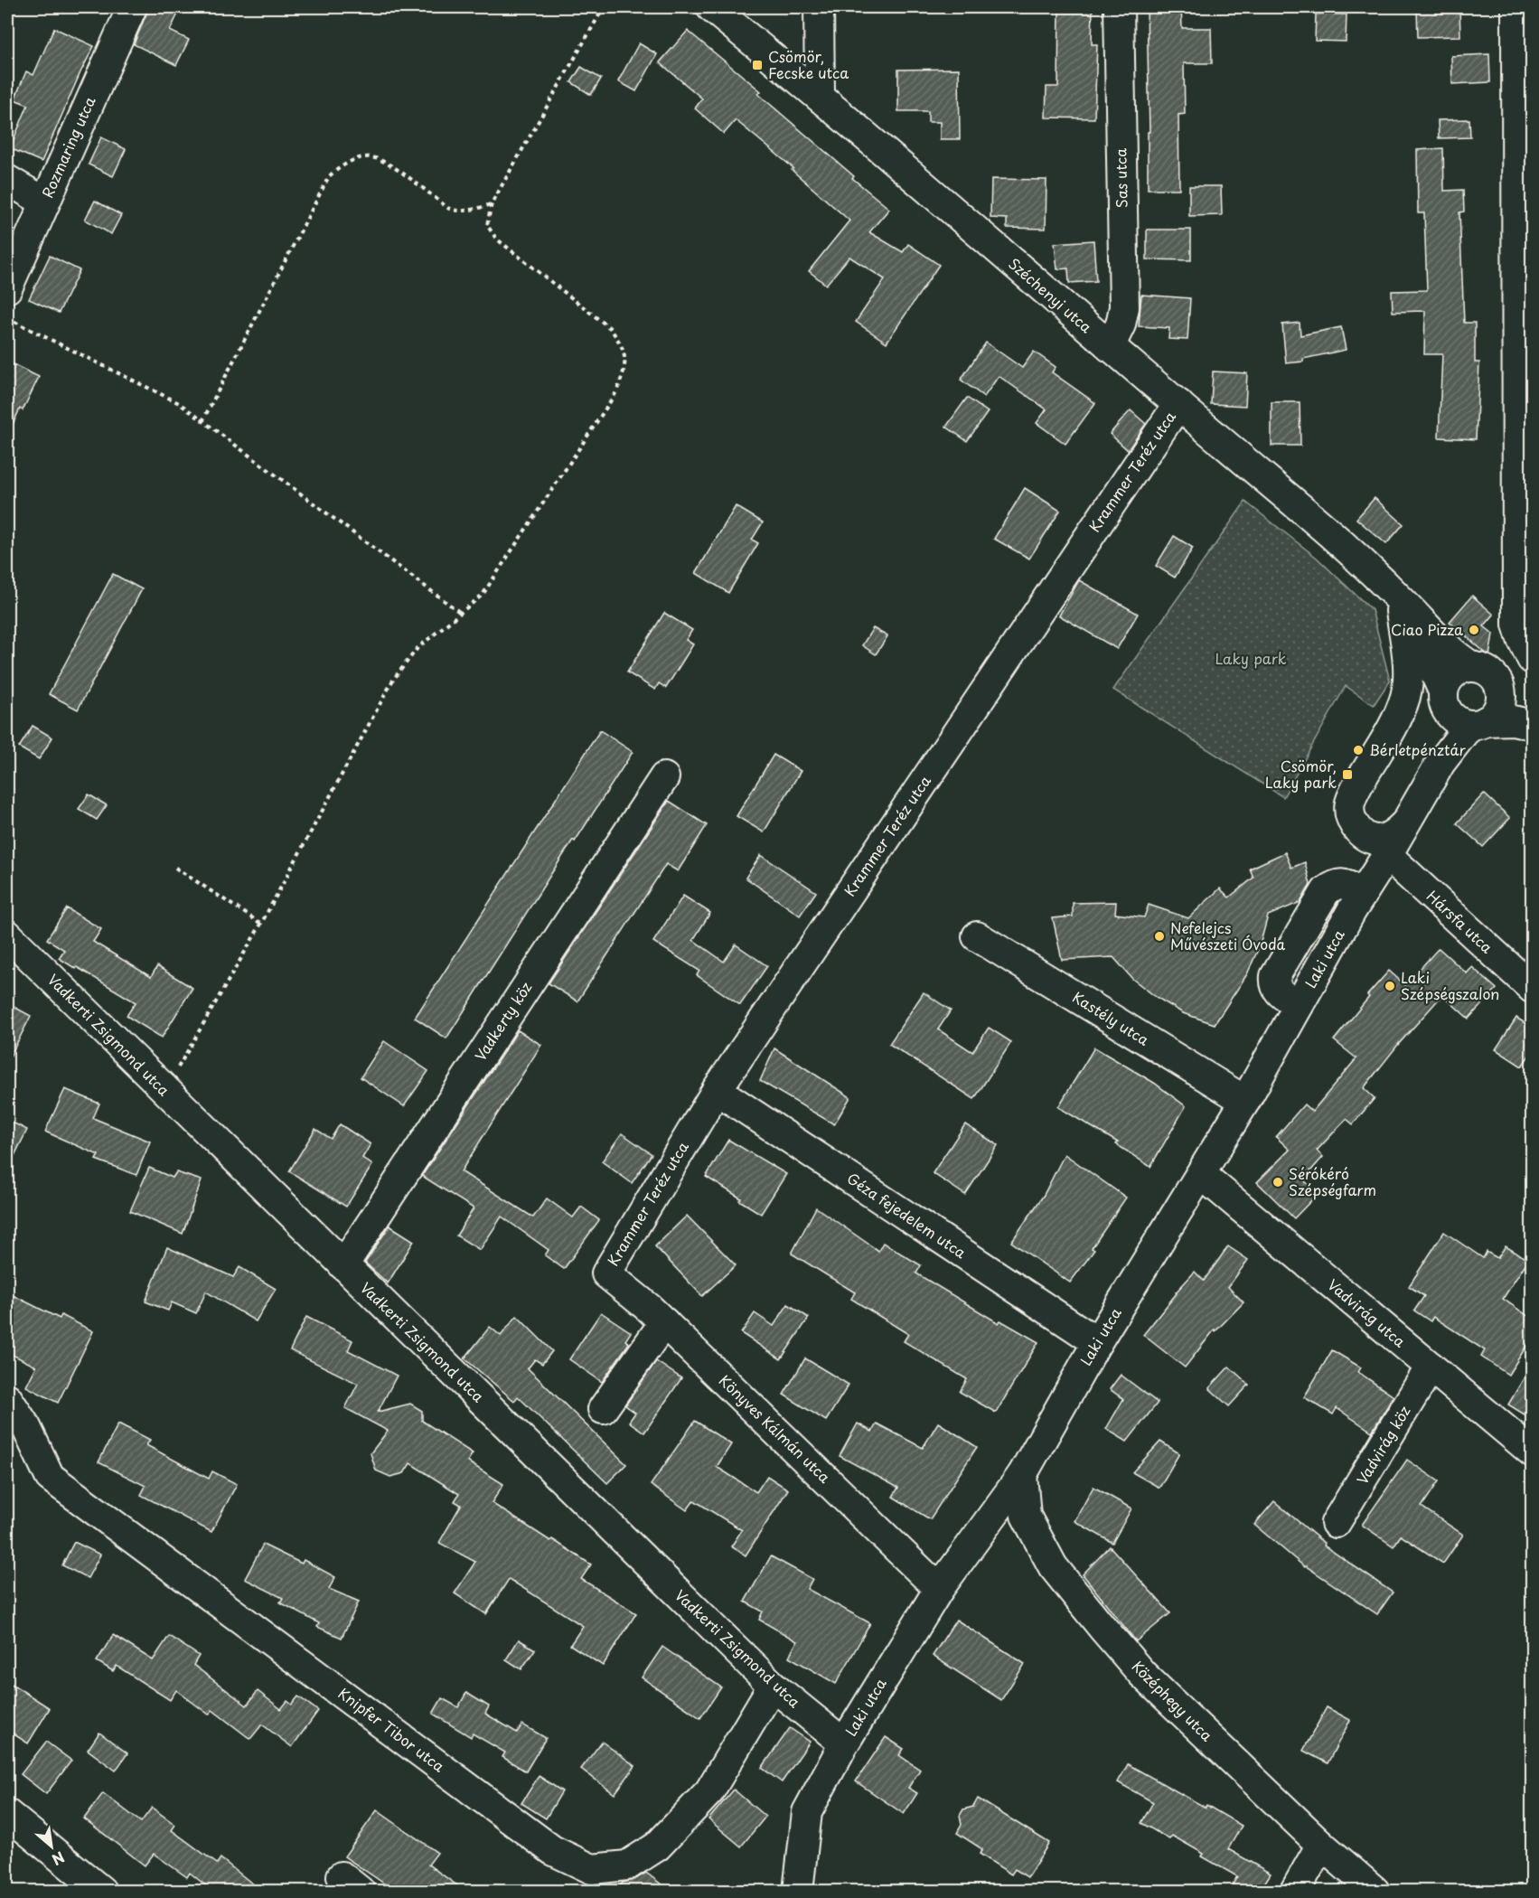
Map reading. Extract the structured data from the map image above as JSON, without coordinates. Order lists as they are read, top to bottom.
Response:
{
  "streets": {
    "street": [
      "Rozmaring utca",
      "Sas utca",
      "Széchenyi utca",
      "Krammer Teréz utca",
      "Hársfa utca",
      "Laki utca",
      "Kastély utca",
      "Vadkerty köz",
      "Vadkerti Zsigmond utca",
      "Géza fejedelem utca",
      "Vadvirág utca",
      "Könyves Kálmán utca",
      "Vadvirág köz",
      "Középhegy utca",
      "Knipfer Tibor utca"
    ]
  },
  "crossings": [
    ["Sas utca", "Széchenyi utca"],
    ["Széchenyi utca", "Krammer Teréz utca"],
    ["Széchenyi utca", "Laki utca"],
    ["Krammer Teréz utca", "Géza fejedelem utca"],
    ["Krammer Teréz utca", "Könyves Kálmán utca"],
    ["Hársfa utca", "Laki utca"],
    ["Laki utca", "Kastély utca"],
    ["Laki utca", "Vadkerti Zsigmond utca"],
    ["Laki utca", "Géza fejedelem utca"],
    ["Laki utca", "Vadvirág utca"],
    ["Laki utca", "Könyves Kálmán utca"],
    ["Laki utca", "Középhegy utca"],
    ["Vadkerty köz", "Vadkerti Zsigmond utca"],
    ["Vadkerti Zsigmond utca", "Knipfer Tibor utca"],
    ["Vadvirág utca", "Vadvirág köz"]
  ],
  "parks": ["Laky park"],
  "places": {
    "transit": ["Csömör, Fecske utca", "Csömör, Laky park"],
    "other": [
      "Ciao Pizza",
      "Bérletpénztár",
      "Nefelejcs Művészeti Óvoda",
      "Laki Szépségszalon",
      "Sérókéró Szépségfarm"
    ]
  },
  "north": "bottom right"
}
